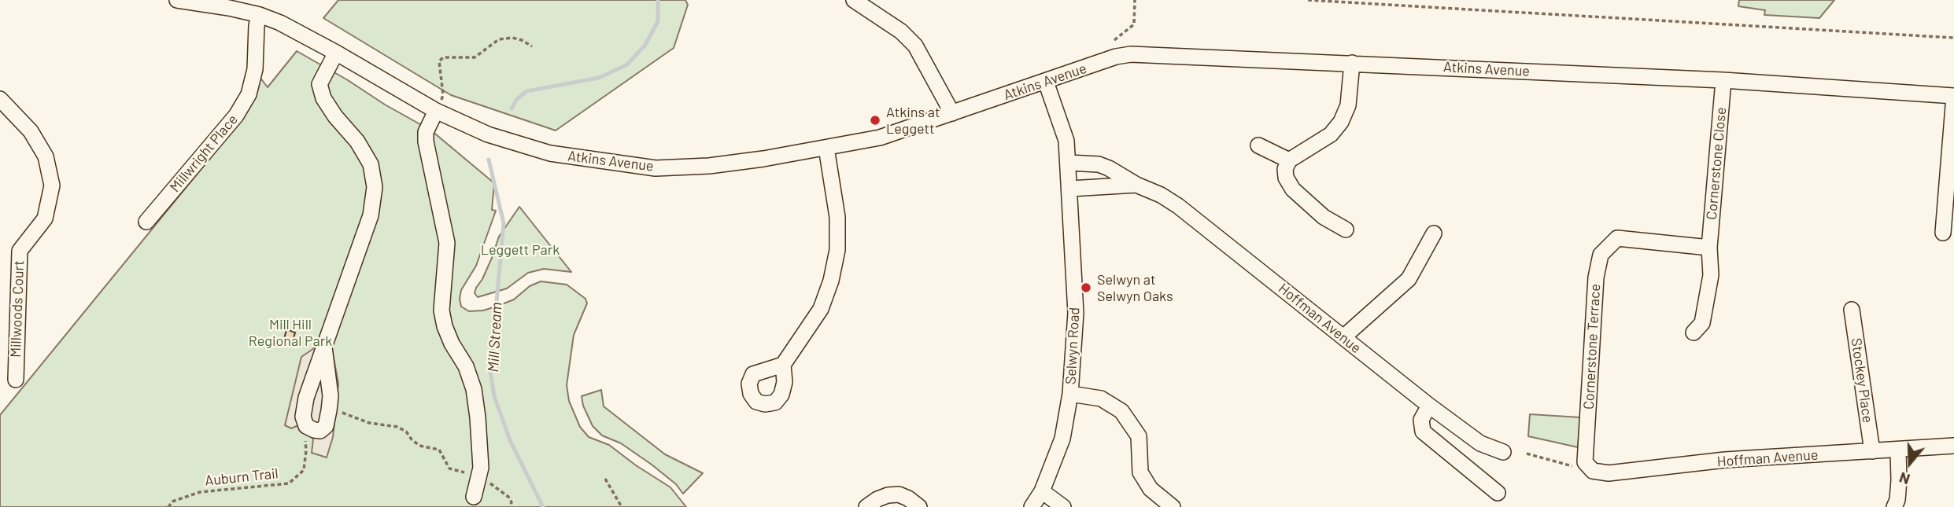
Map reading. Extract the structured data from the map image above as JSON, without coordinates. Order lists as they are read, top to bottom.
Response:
{
  "streets": {
    "street": [
      "Atkins Avenue",
      "Millwright Place",
      "Cornerstone Close",
      "Millwoods Court",
      "Hoffman Avenue",
      "Selwyn Road",
      "Cornerstone Terrace",
      "Stockey Place"
    ],
    "path": ["Auburn Trail"]
  },
  "crossings": [
    ["Atkins Avenue", "Millwright Place"],
    ["Atkins Avenue", "Cornerstone Close"],
    ["Atkins Avenue", "Selwyn Road"],
    ["Cornerstone Close", "Cornerstone Terrace"],
    ["Hoffman Avenue", "Selwyn Road"],
    ["Hoffman Avenue", "Cornerstone Terrace"],
    ["Hoffman Avenue", "Stockey Place"]
  ],
  "water": ["Mill Stream"],
  "parks": ["Leggett Park", "Mill Hill Regional Park"],
  "places": ["Atkins at Leggett", "Selwyn at Selwyn Oaks"],
  "north": "bottom"
}
